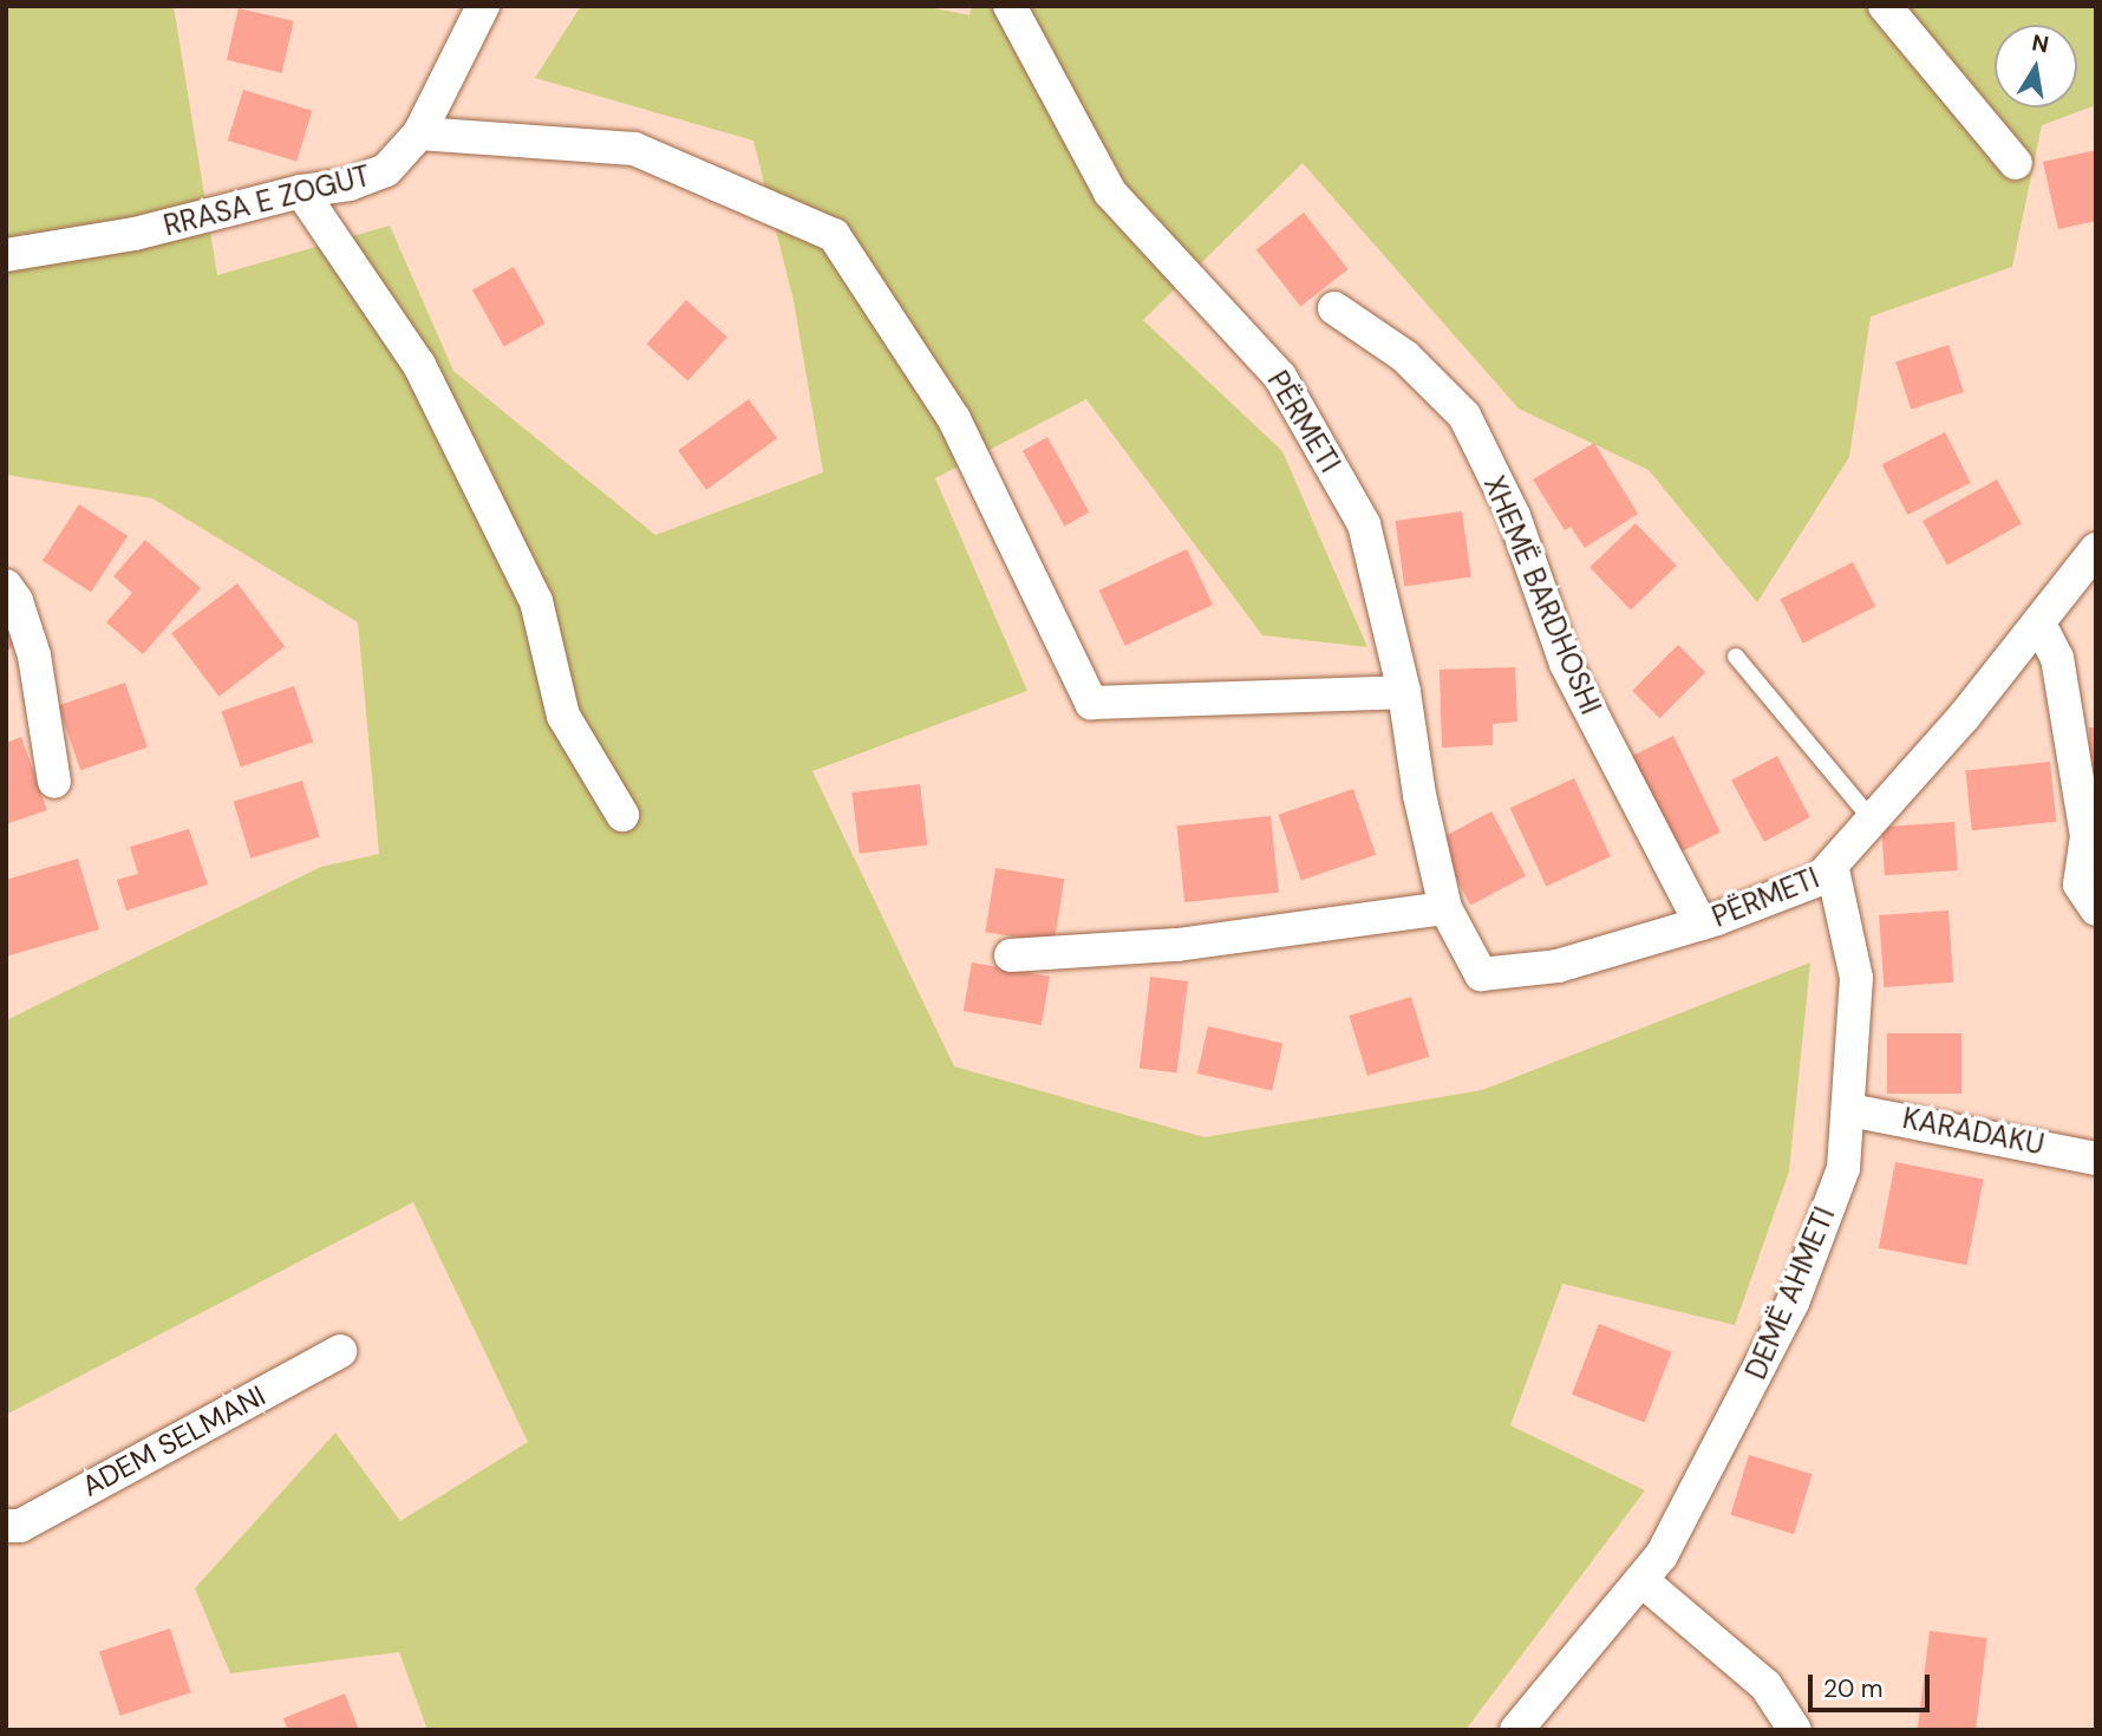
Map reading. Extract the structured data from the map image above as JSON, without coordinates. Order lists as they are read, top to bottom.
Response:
{
  "streets": {
    "street": [
      "RRASA E ZOGUT",
      "PËRMETI",
      "XHEMË BARDHOSHI",
      "KARADAKU",
      "DEMË AHMETI",
      "ADEM SELMANI"
    ]
  },
  "crossings": [
    ["PËRMETI", "XHEMË BARDHOSHI"],
    ["PËRMETI", "DEMË AHMETI"],
    ["KARADAKU", "DEMË AHMETI"]
  ],
  "scale_bar": "20 m",
  "north": "top"
}
